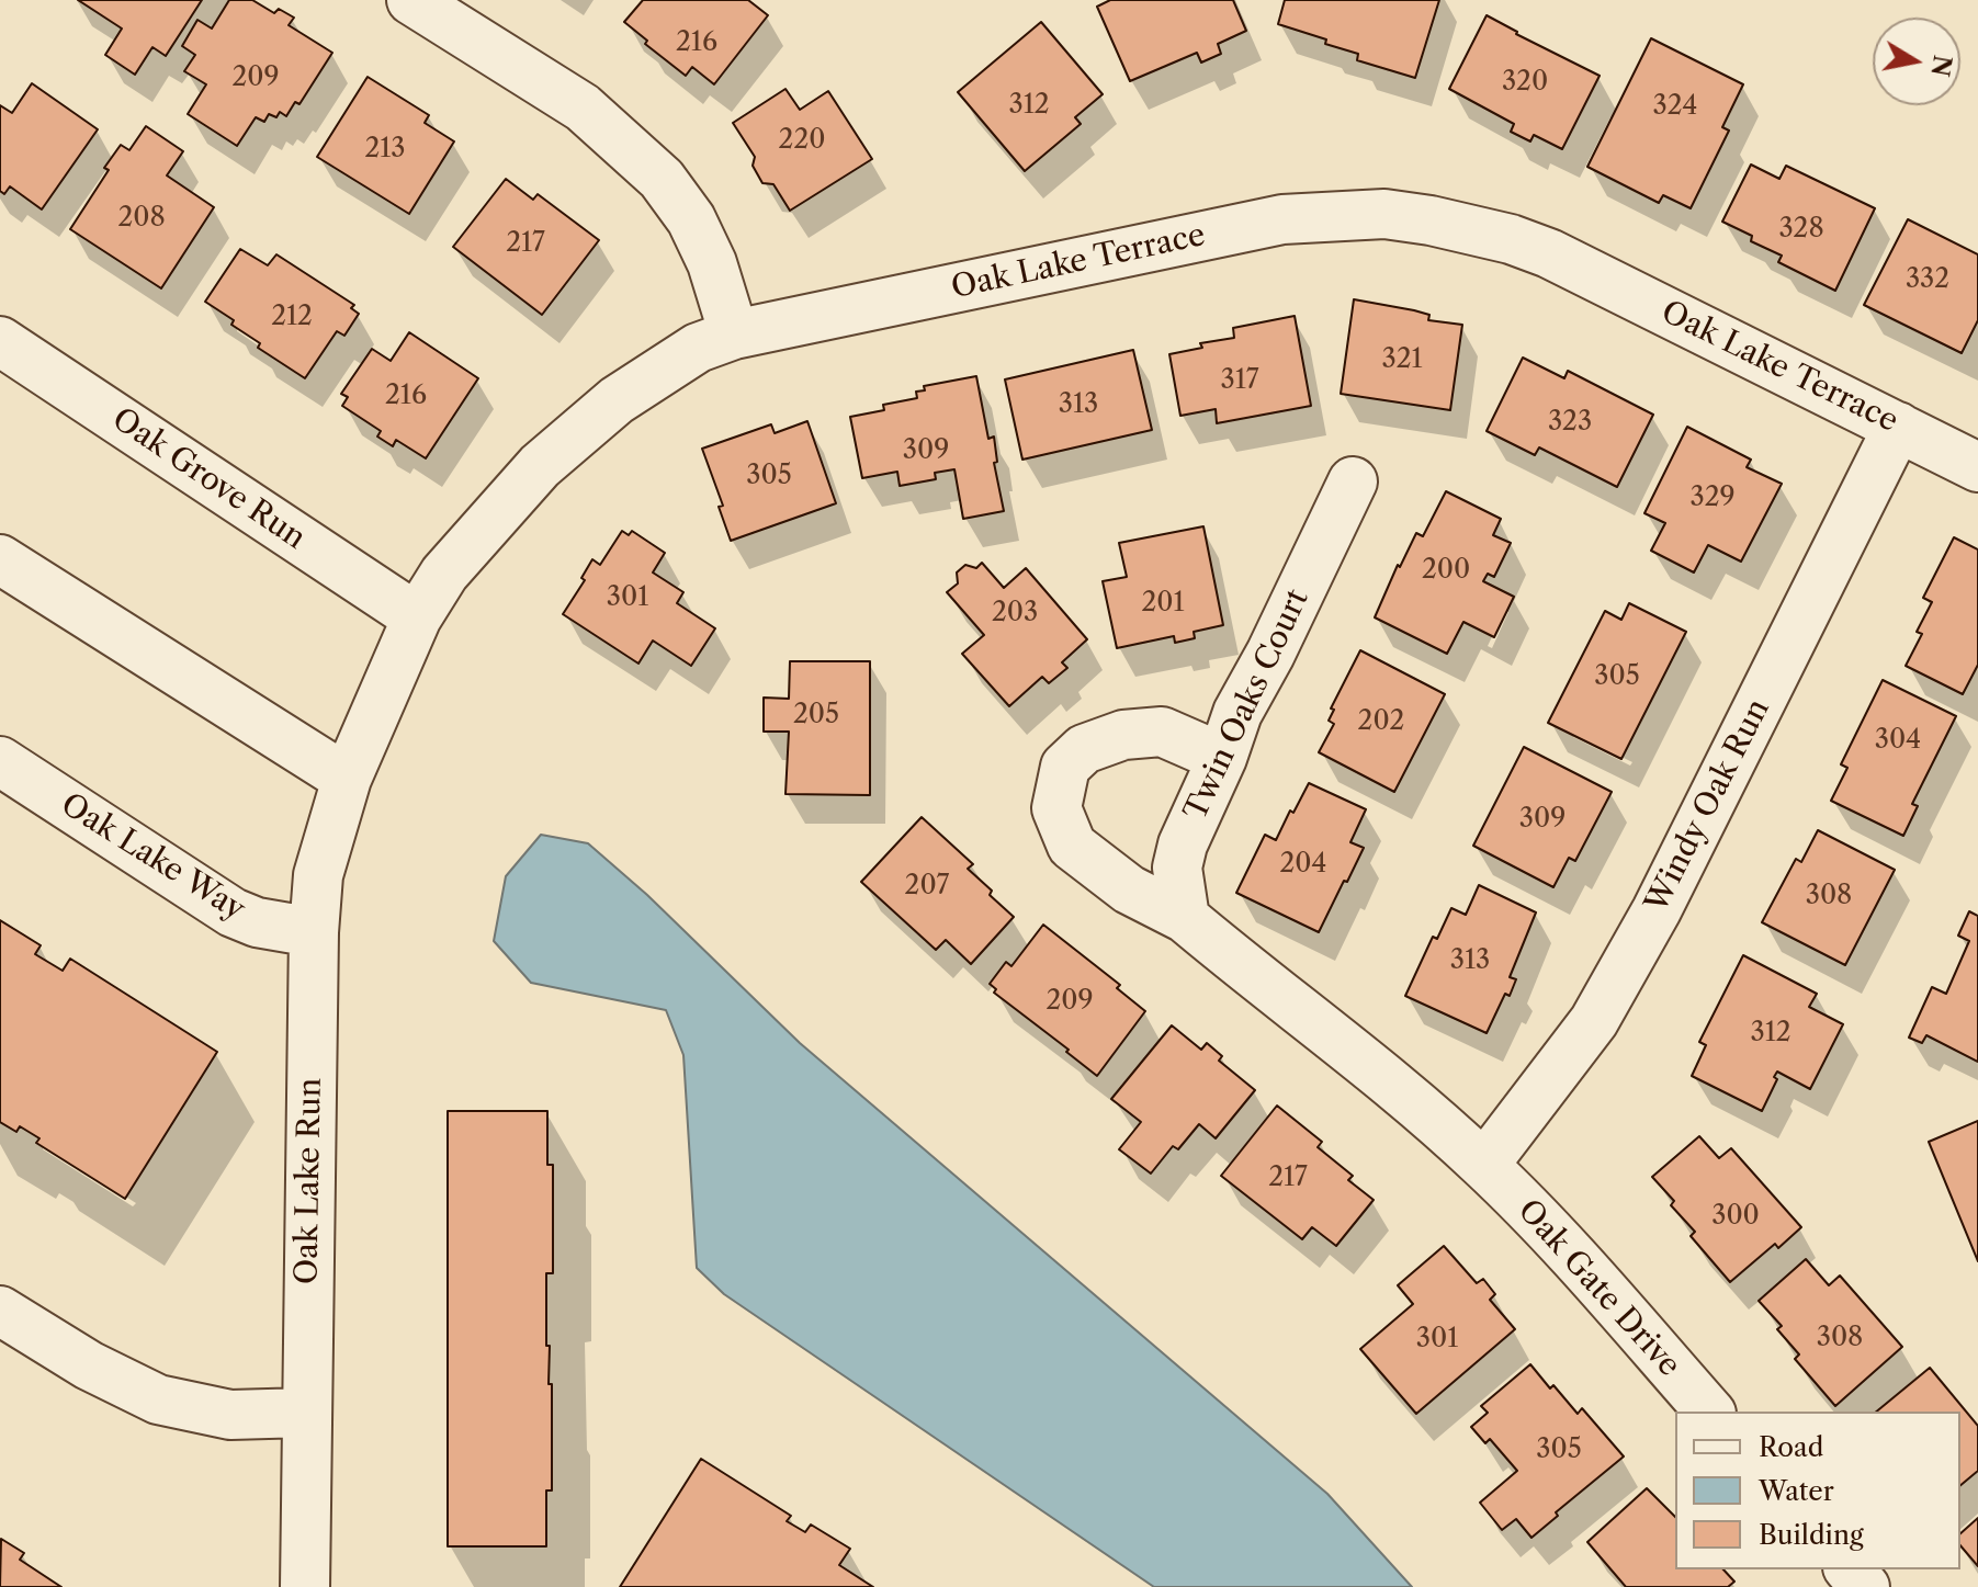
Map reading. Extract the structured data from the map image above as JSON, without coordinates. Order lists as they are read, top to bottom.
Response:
{
  "streets": {
    "street": [
      "Oak Lake Terrace",
      "Oak Grove Run",
      "Twin Oaks Court",
      "Windy Oak Run",
      "Oak Lake Way",
      "Oak Lake Run",
      "Oak Gate Drive"
    ]
  },
  "crossings": [
    ["Oak Lake Terrace", "Oak Grove Run"],
    ["Oak Lake Terrace", "Windy Oak Run"],
    ["Oak Lake Terrace", "Oak Lake Run"],
    ["Windy Oak Run", "Oak Gate Drive"],
    ["Oak Lake Way", "Oak Lake Run"]
  ],
  "house_numbers": [
    "216",
    "209",
    "320",
    "312",
    "324",
    "220",
    "213",
    "208",
    "328",
    "217",
    "332",
    "212",
    "321",
    "317",
    "216",
    "313",
    "323",
    "309",
    "305",
    "329",
    "200",
    "301",
    "201",
    "203",
    "305",
    "205",
    "202",
    "304",
    "309",
    "204",
    "207",
    "308",
    "313",
    "209",
    "312",
    "217",
    "300",
    "308",
    "301",
    "305"
  ],
  "legend": ["Road", "Water", "Building"],
  "north": "right"
}
